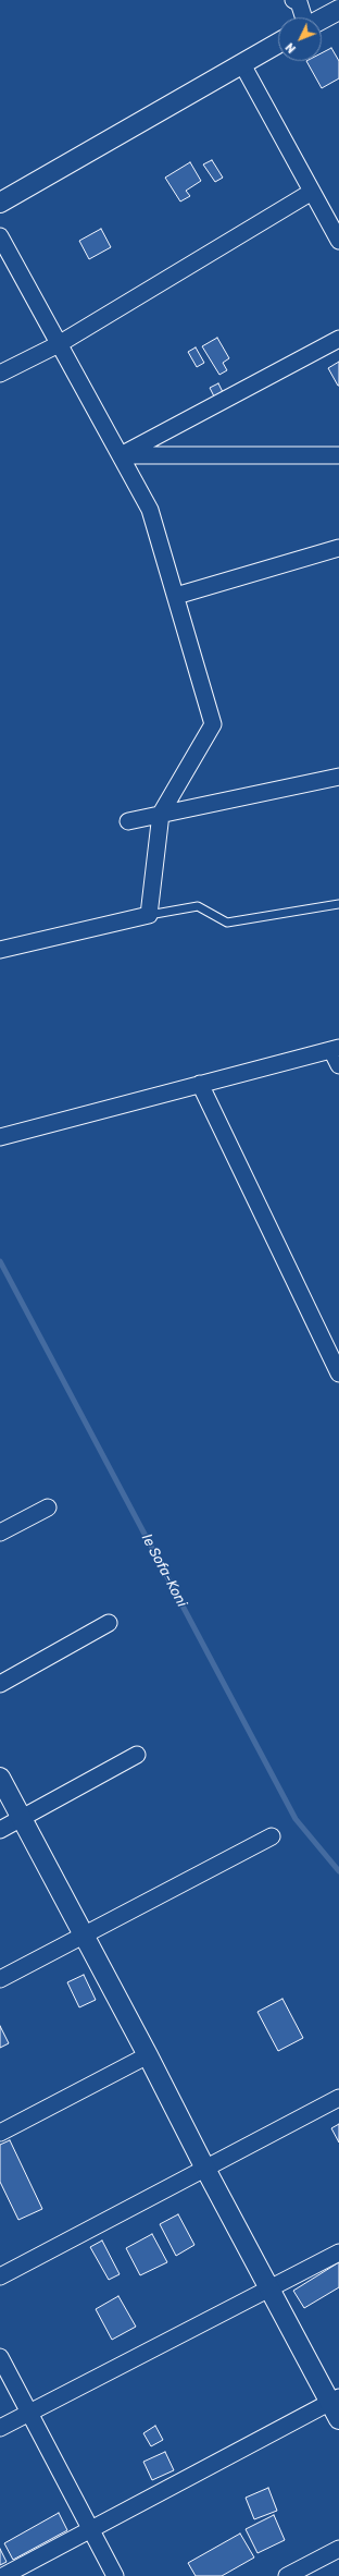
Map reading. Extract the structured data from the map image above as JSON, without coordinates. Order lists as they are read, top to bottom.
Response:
{
  "water": ["le Sofa-Koni"],
  "north": "bottom left"
}
